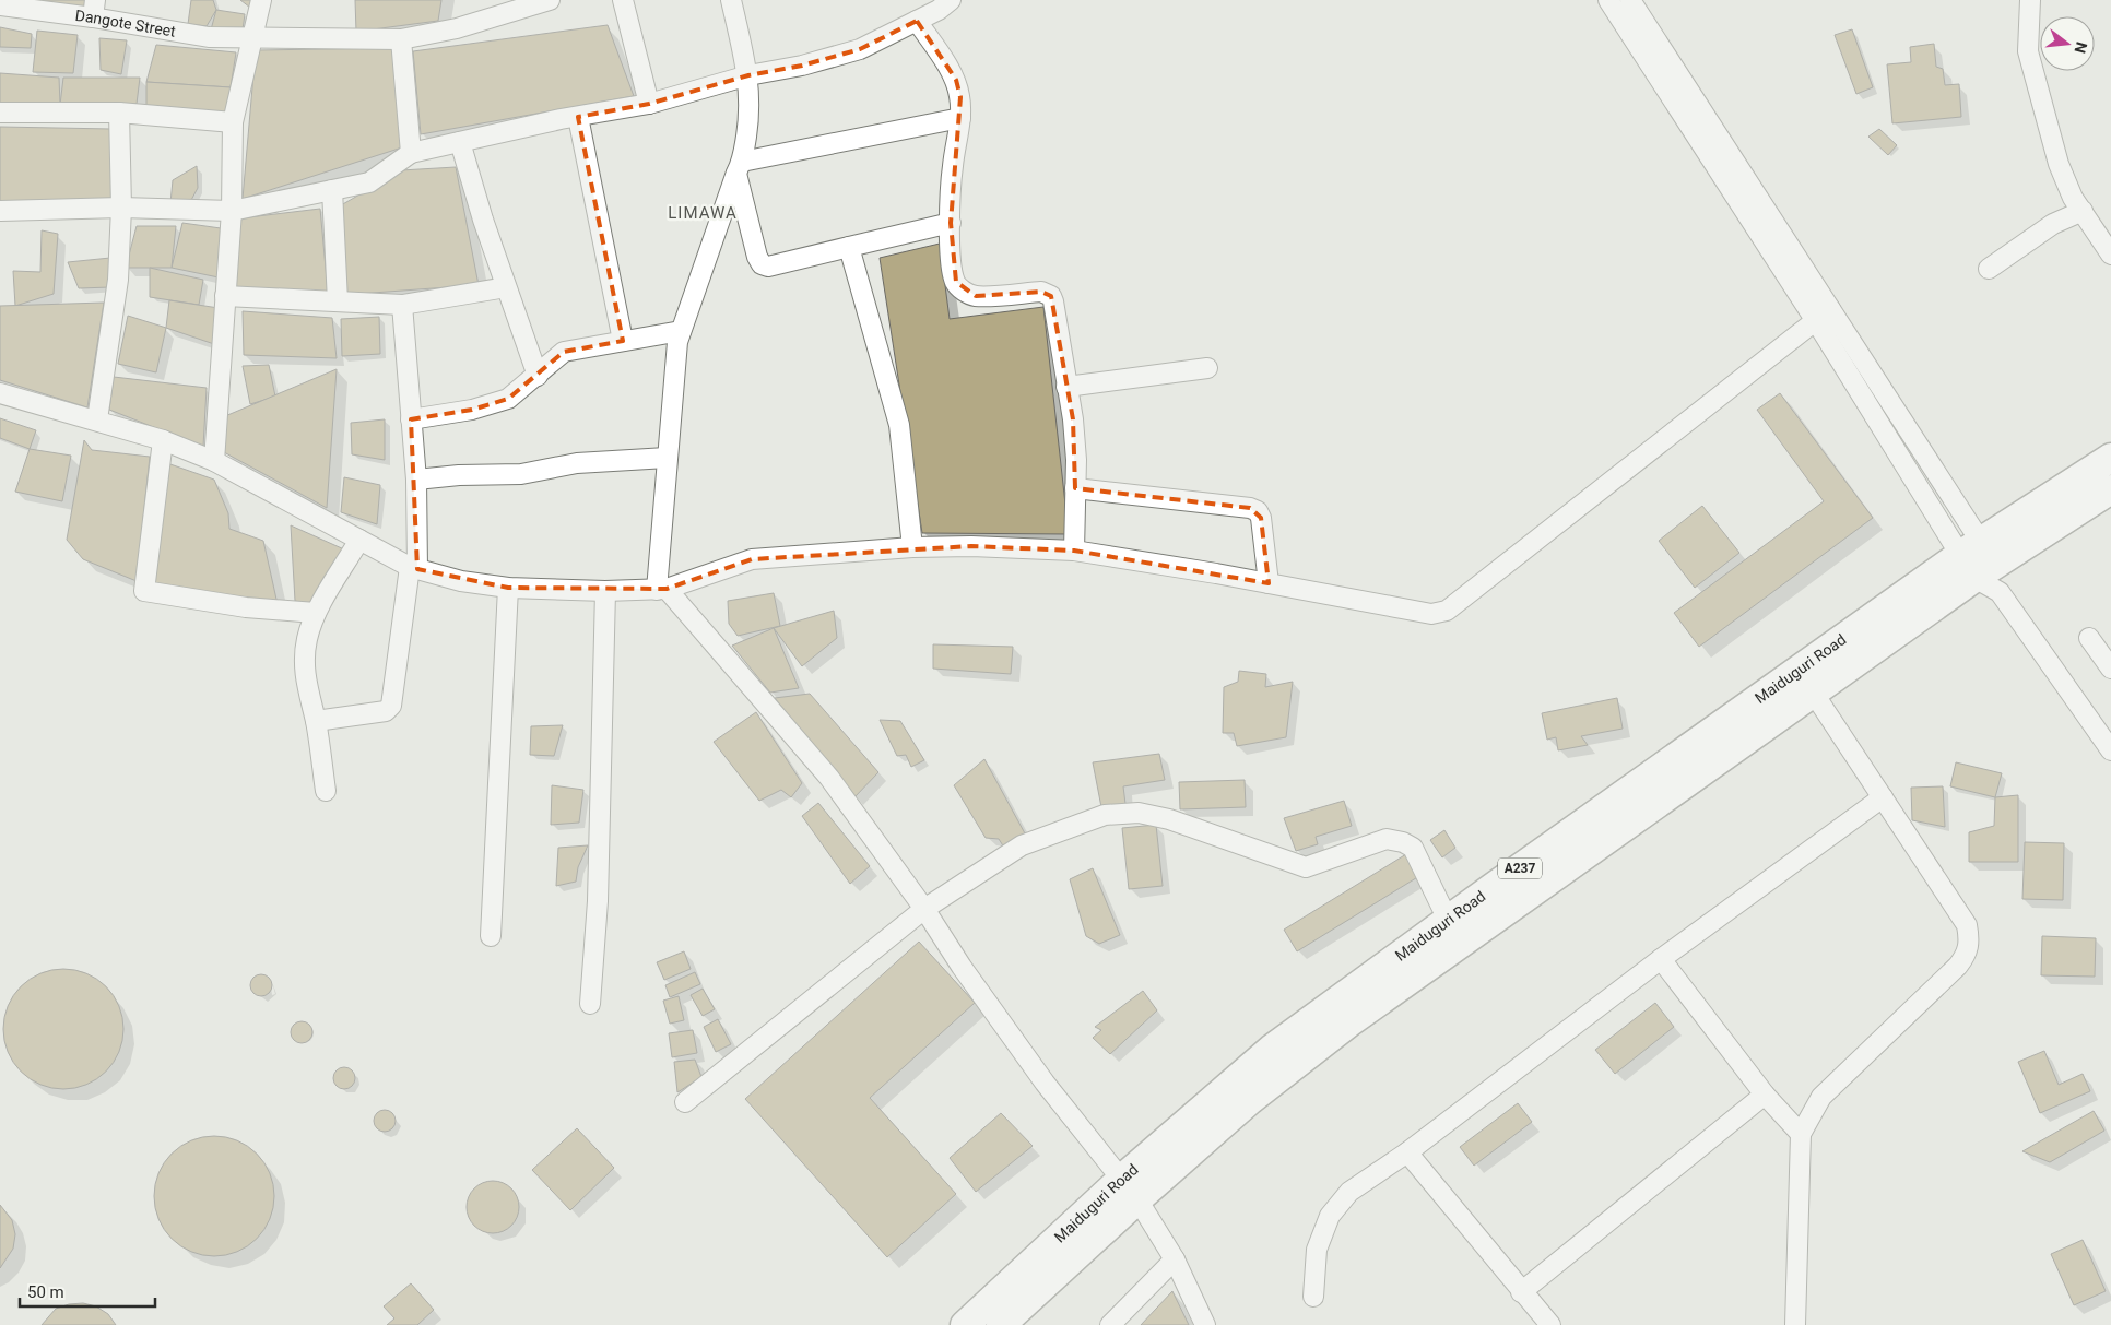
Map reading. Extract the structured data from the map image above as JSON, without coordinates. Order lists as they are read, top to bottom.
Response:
{
  "streets": {
    "highway": ["Maiduguri Road", "A237"],
    "street": ["Dangote Street"]
  },
  "districts": ["LIMAWA"],
  "scale_bar": "50 m",
  "north": "right"
}
